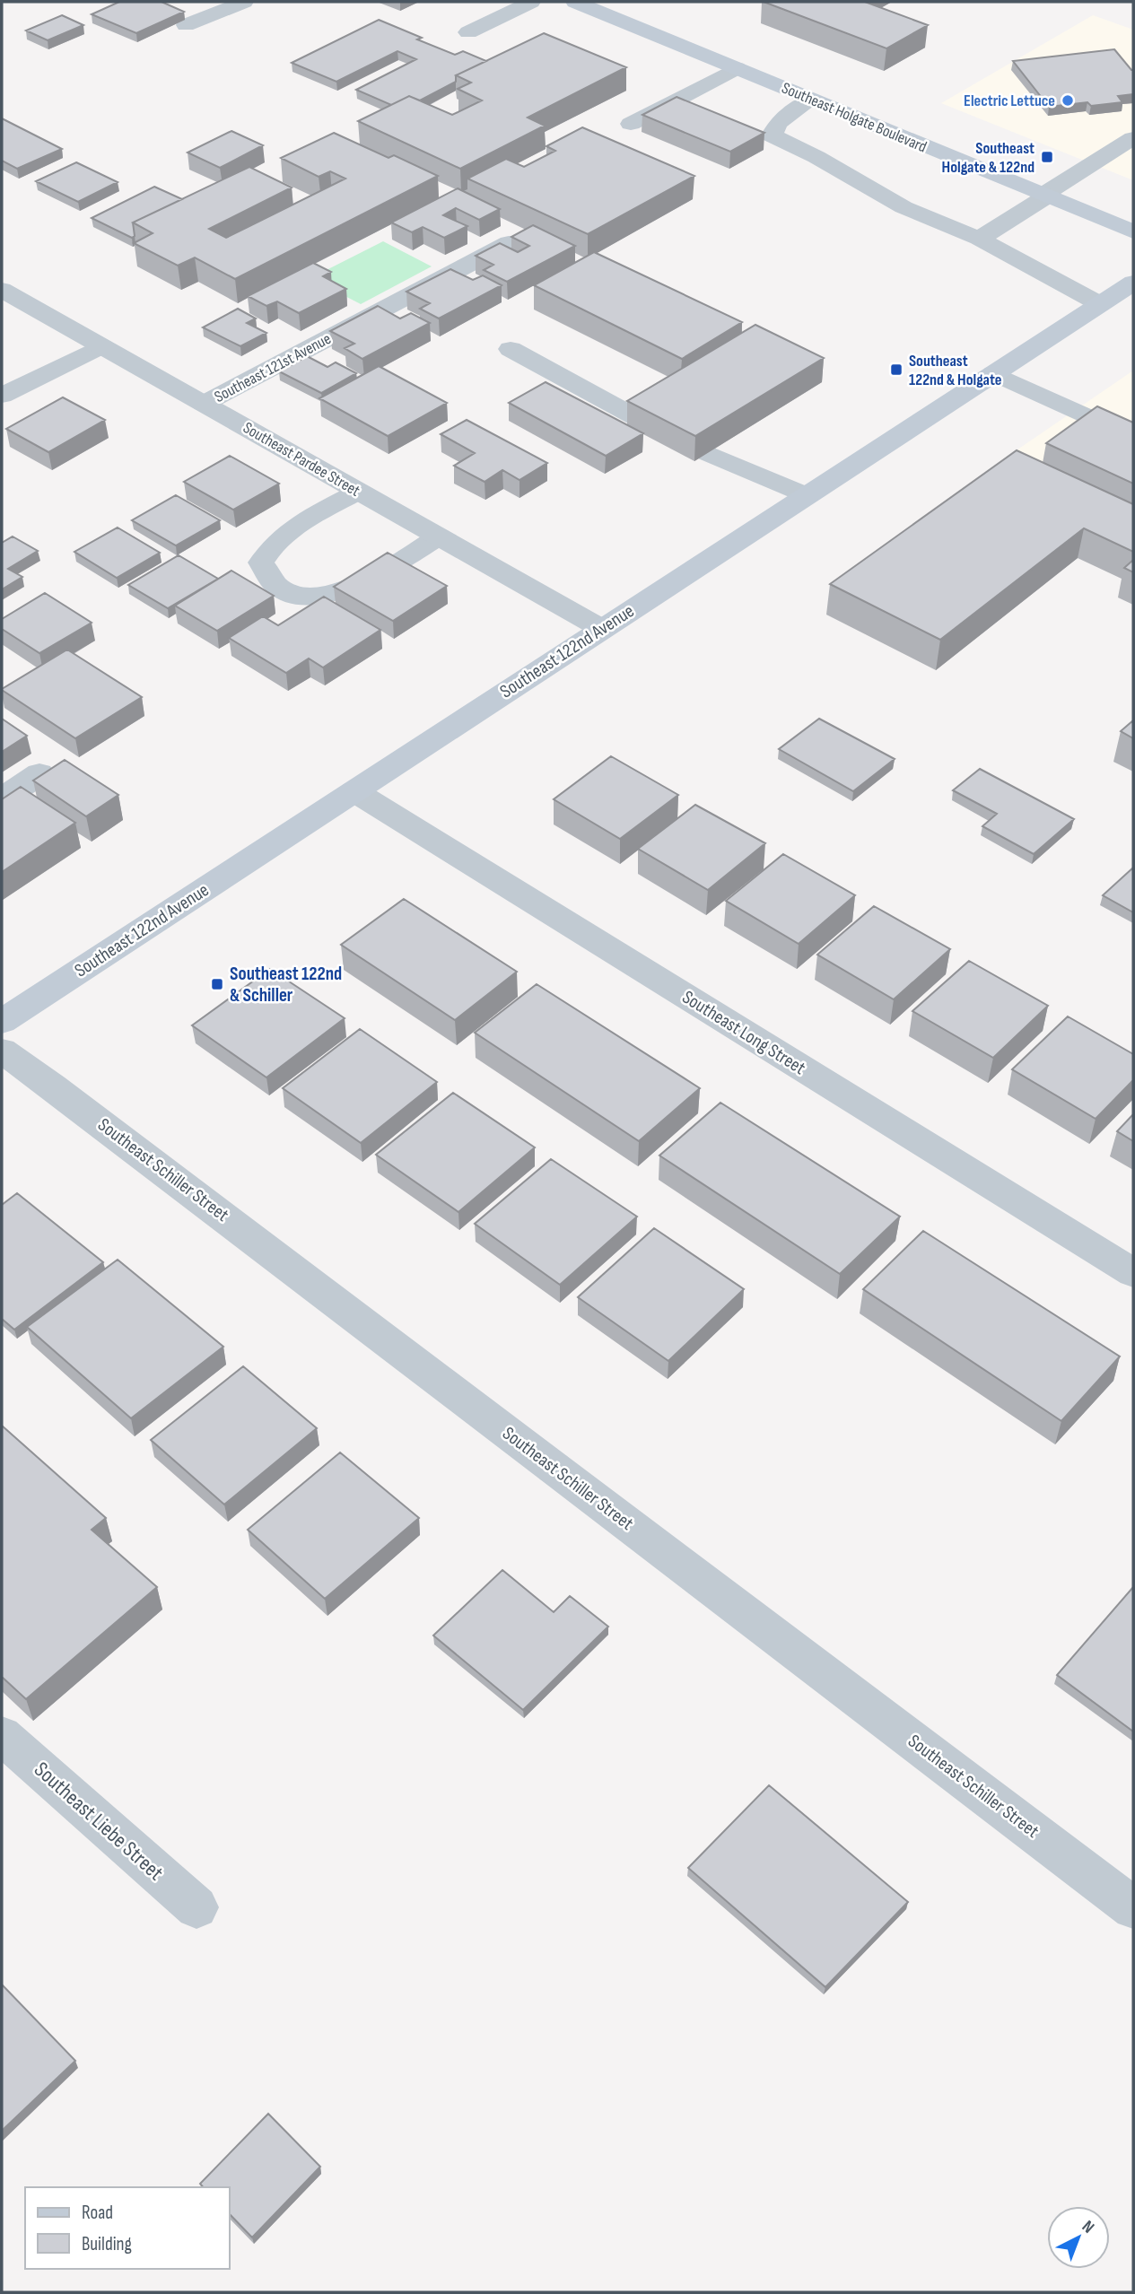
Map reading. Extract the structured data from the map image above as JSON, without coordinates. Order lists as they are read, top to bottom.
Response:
{
  "streets": {
    "main road": ["Southeast Holgate Boulevard", "Southeast 122nd Avenue"],
    "street": [
      "Southeast 121st Avenue",
      "Southeast Pardee Street",
      "Southeast Long Street",
      "Southeast Schiller Street",
      "Southeast Liebe Street"
    ]
  },
  "crossings": [
    ["Southeast 121st Avenue", "Southeast Pardee Street"],
    ["Southeast Pardee Street", "Southeast 122nd Avenue"],
    ["Southeast 122nd Avenue", "Southeast Long Street"]
  ],
  "places": {
    "other": ["Electric Lettuce"],
    "transit": ["Southeast Holgate & 122nd", "Southeast 122nd & Holgate", "Southeast 122nd & Schiller"]
  },
  "legend": ["Road", "Building"],
  "north": "top right"
}
